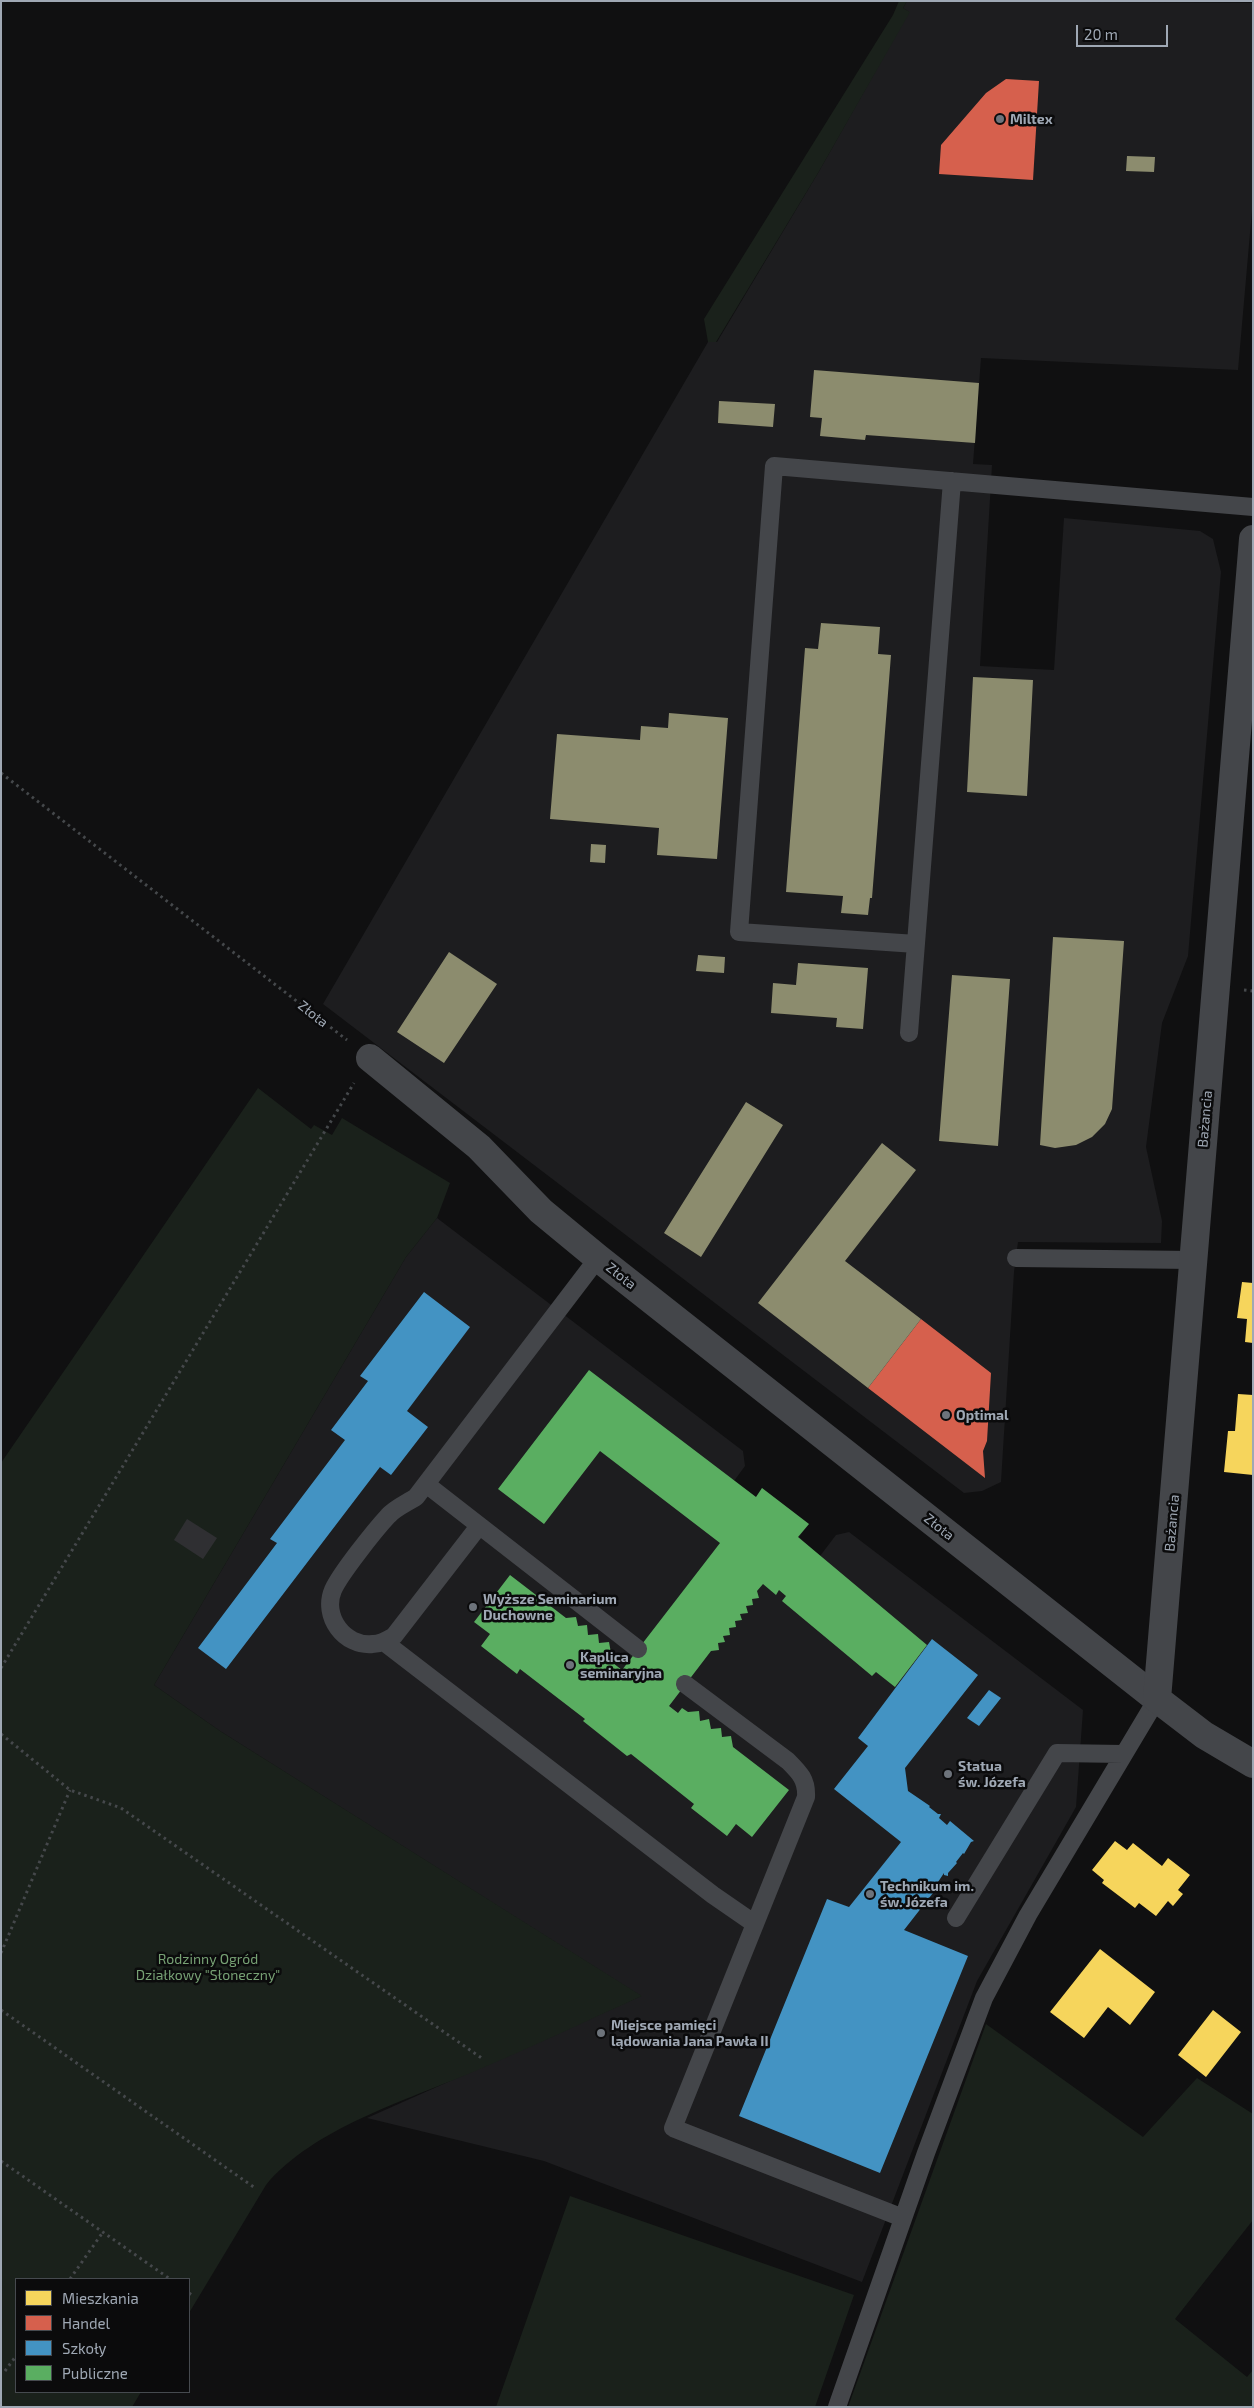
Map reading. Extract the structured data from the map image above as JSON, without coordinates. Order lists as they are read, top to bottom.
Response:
{
  "streets": {
    "street": ["Złota", "Bażancia"]
  },
  "crossings": [
    ["Złota", "Bażancia"]
  ],
  "parks": ["Rodzinny Ogród Działkowy \"Słoneczny\""],
  "places": [
    "Miltex",
    "Optimal",
    "Wyższe Seminarium Duchowne",
    "Kaplica seminaryjna",
    "Statua św. Józefa",
    "Technikum im. św. Józefa",
    "Miejsce pamięci lądowania Jana Pawła II"
  ],
  "legend": [
    "Mieszkania",
    "Handel",
    "Szkoły",
    "Publiczne"
  ],
  "scale_bar": "20 m"
}
